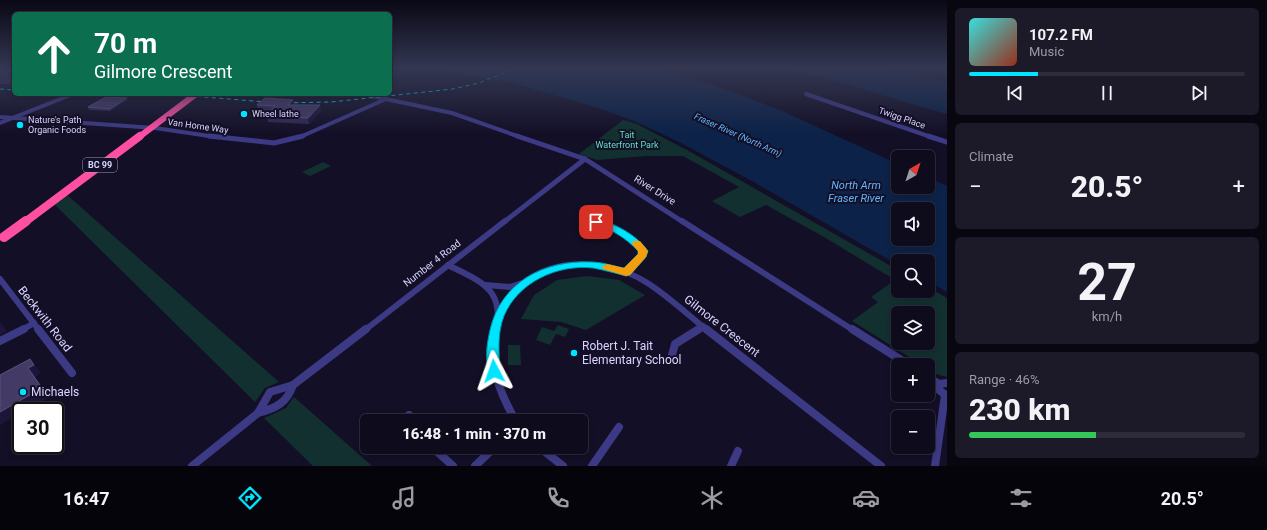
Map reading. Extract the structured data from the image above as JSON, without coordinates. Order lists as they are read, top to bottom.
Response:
{
  "streets": {
    "highway": ["BC 99"],
    "street": [
      "Twigg Place",
      "Van Horne Way",
      "River Drive",
      "Number 4 Road",
      "Beckwith Road",
      "Gilmore Crescent"
    ]
  },
  "crossings": [
    ["Van Horne Way", "River Drive"],
    ["River Drive", "Number 4 Road"]
  ],
  "water": ["Fraser River (North Arm)", "North Arm Fraser River"],
  "parks": ["Tait Waterfront Park"],
  "places": [
    "Wheel lathe",
    "Nature's Path Organic Foods",
    "Robert J. Tait Elementary School",
    "Michaels"
  ],
  "north": "top right",
  "page": {
    "turn": ["70 m", "Gilmore Crescent"],
    "song": ["107.2 FM", "Music"],
    "tile": [
      "Climate",
      ["27", "km/h"],
      ["Range · 46%", "230 km"]
    ],
    "map_buttons": ["+", "−"],
    "heat": ["−", "20.5°", "+"],
    "limit": "30",
    "trip": "16:48 · 1 min · 370 m",
    "tabs": ["16:47", "20.5°"]
  }
}
